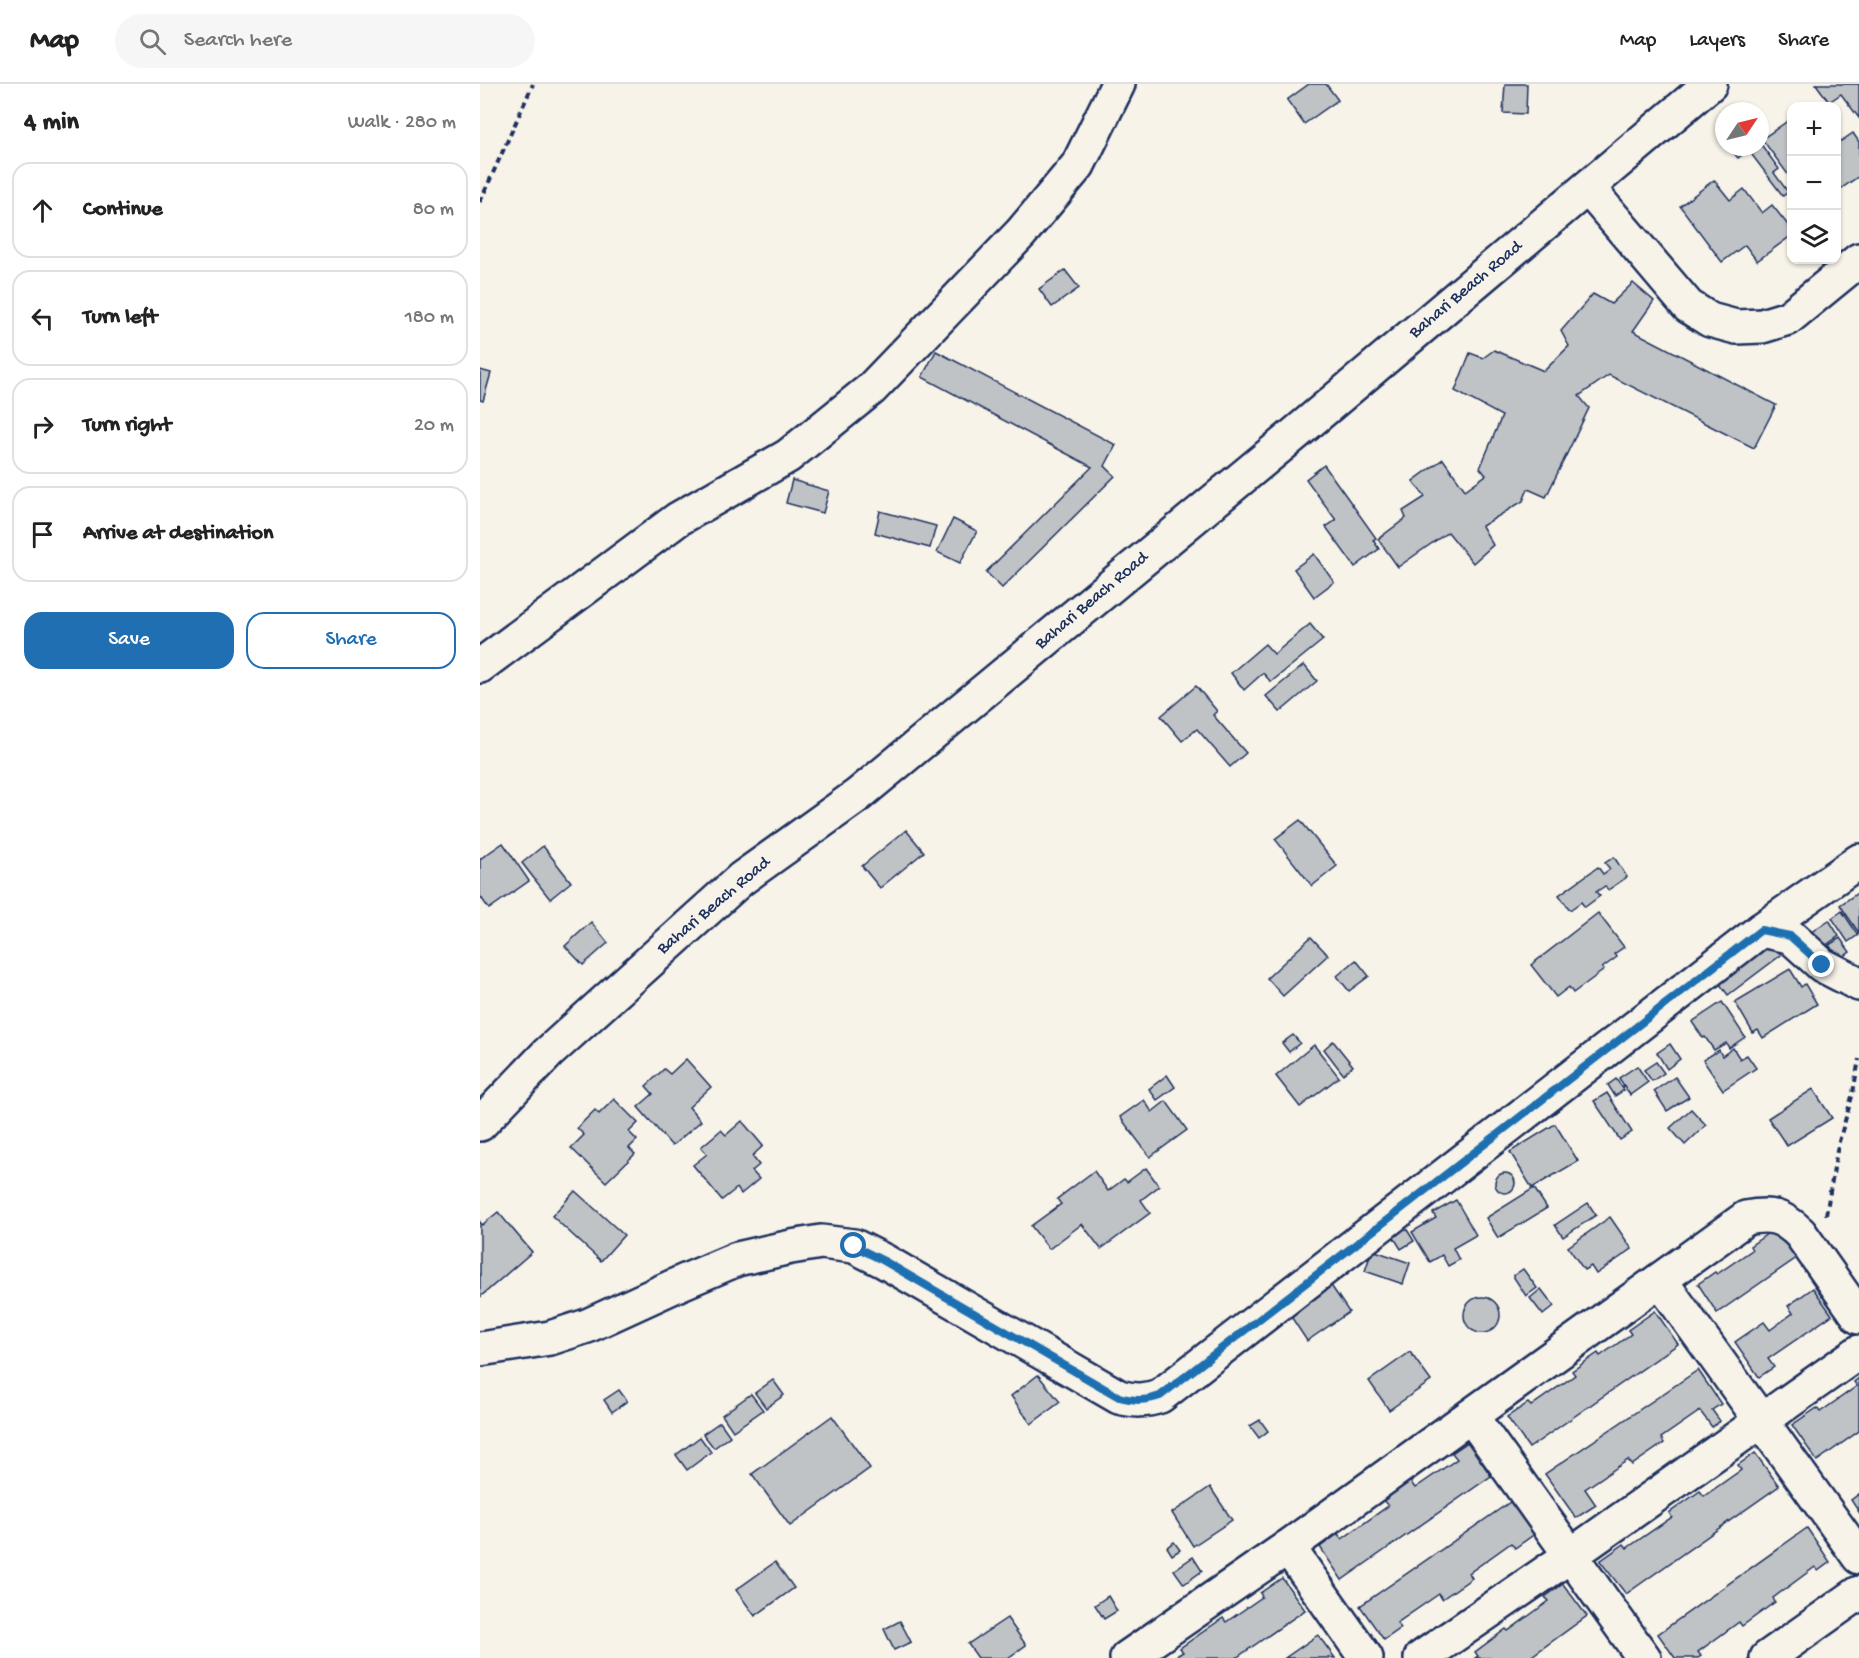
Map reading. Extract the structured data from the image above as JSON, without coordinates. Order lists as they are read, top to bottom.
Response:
{
  "streets": {
    "street": ["Bahari Beach Road"]
  },
  "north": "top right",
  "page": {
    "header": "Map",
    "search": "Search here",
    "nav": ["Map", "Layers", "Share"],
    "heading": ["4 min", "Walk · 280 m"],
    "map_buttons": ["+", "−"],
    "list": [
      ["Continue", "80 m"],
      ["Turn left", "180 m"],
      ["Turn right", "20 m"],
      "Arrive at destination"
    ],
    "buttons": ["Save", "Share"]
  }
}
